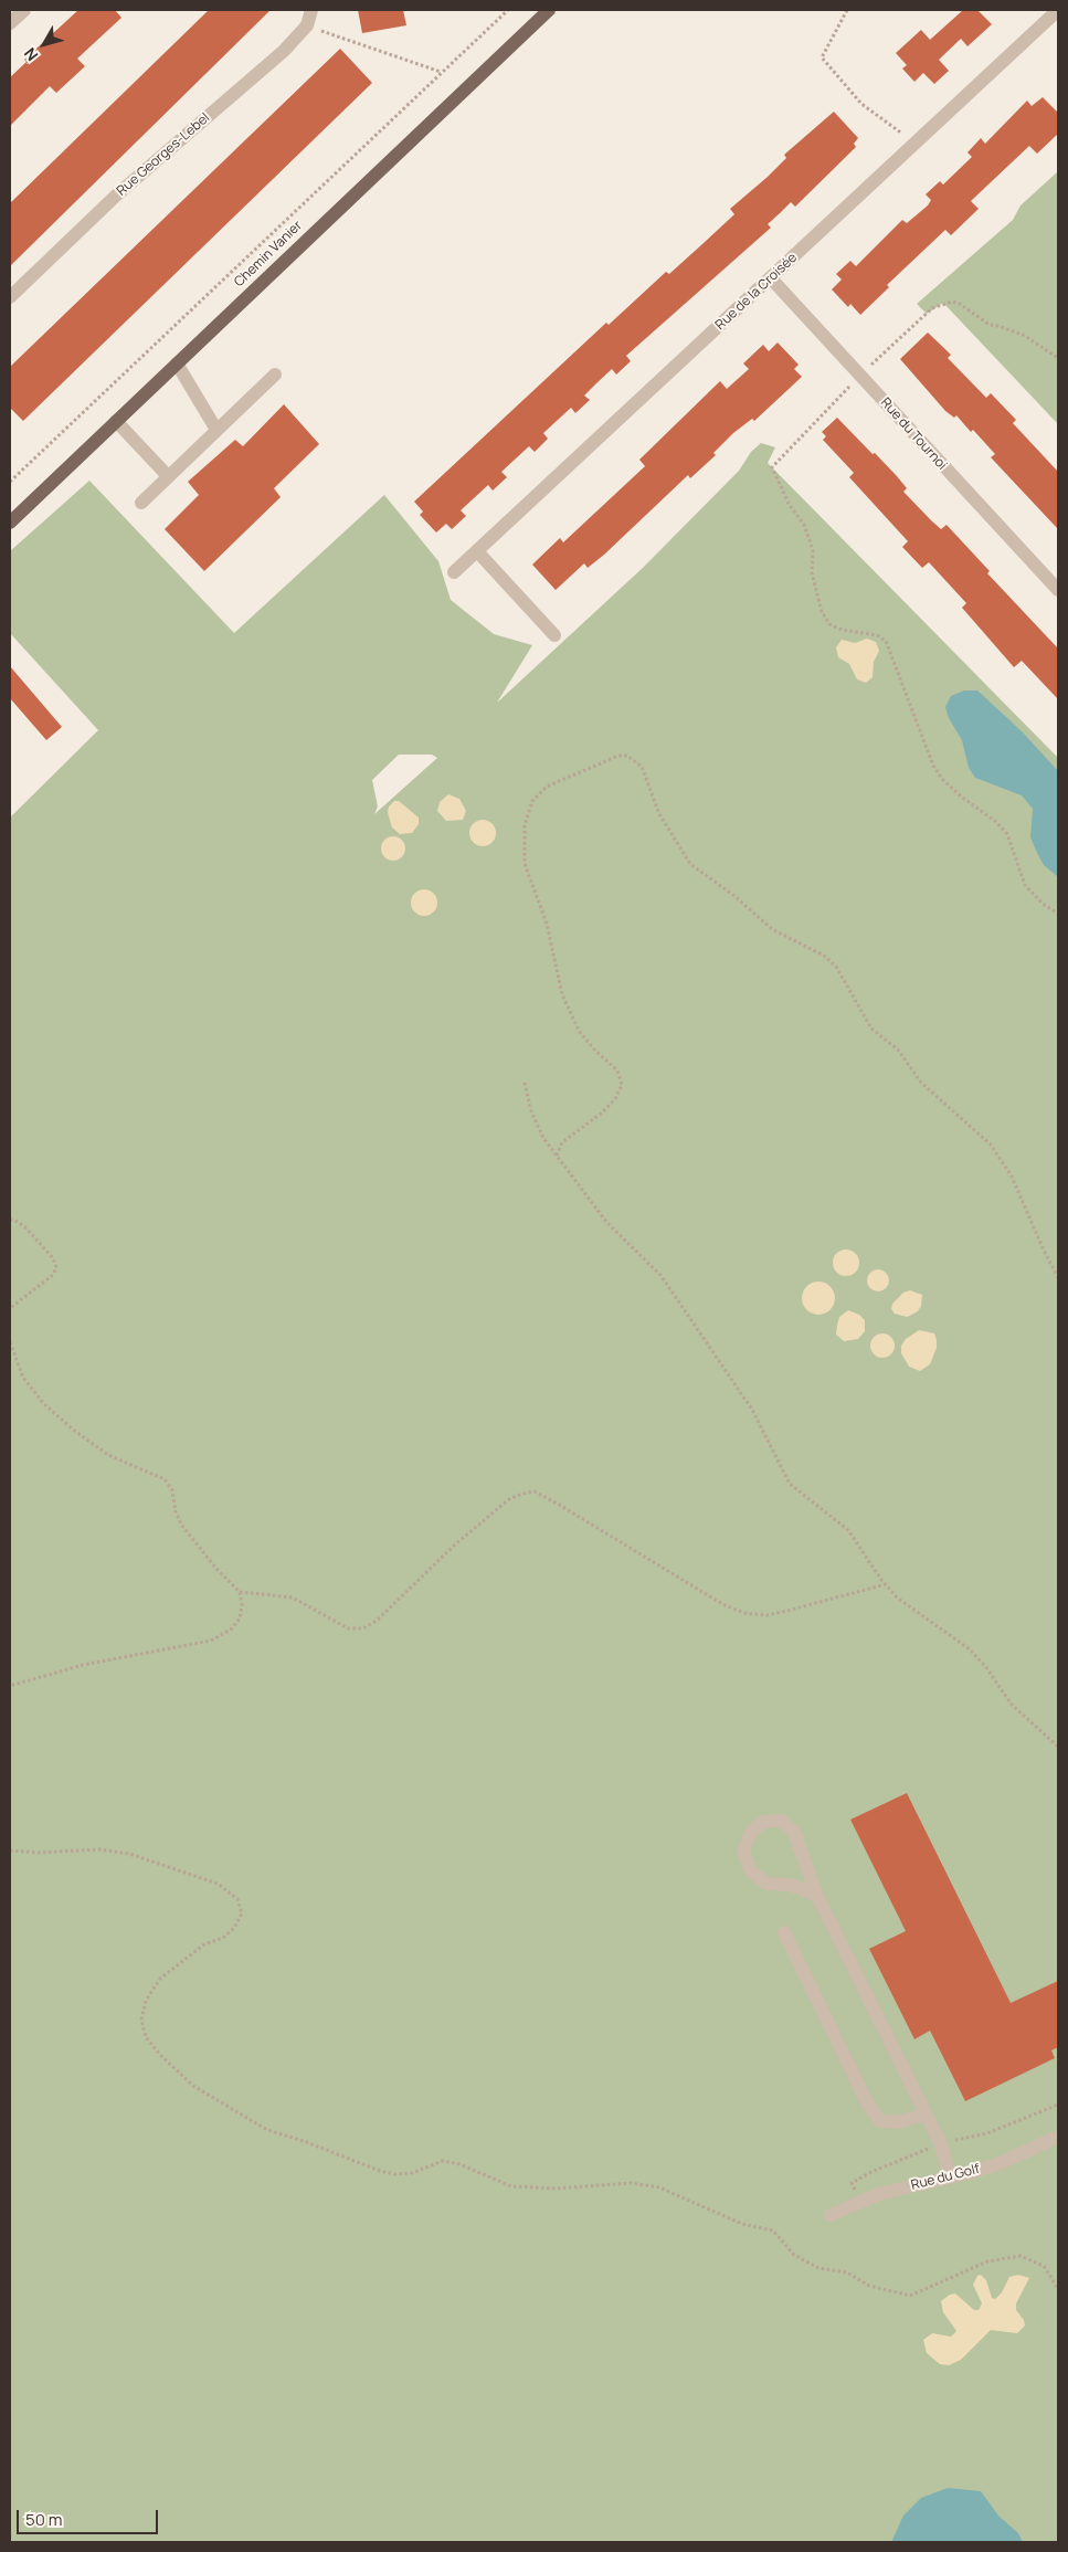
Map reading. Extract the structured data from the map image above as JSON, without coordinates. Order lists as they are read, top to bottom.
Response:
{
  "streets": {
    "main road": ["Chemin Vanier"],
    "street": [
      "Rue Georges-Lebel",
      "Rue de la Croisée",
      "Rue du Tournoi",
      "Rue du Golf"
    ]
  },
  "crossings": [
    ["Rue de la Croisée", "Rue du Tournoi"]
  ],
  "scale_bar": "50 m",
  "north": "bottom left"
}
